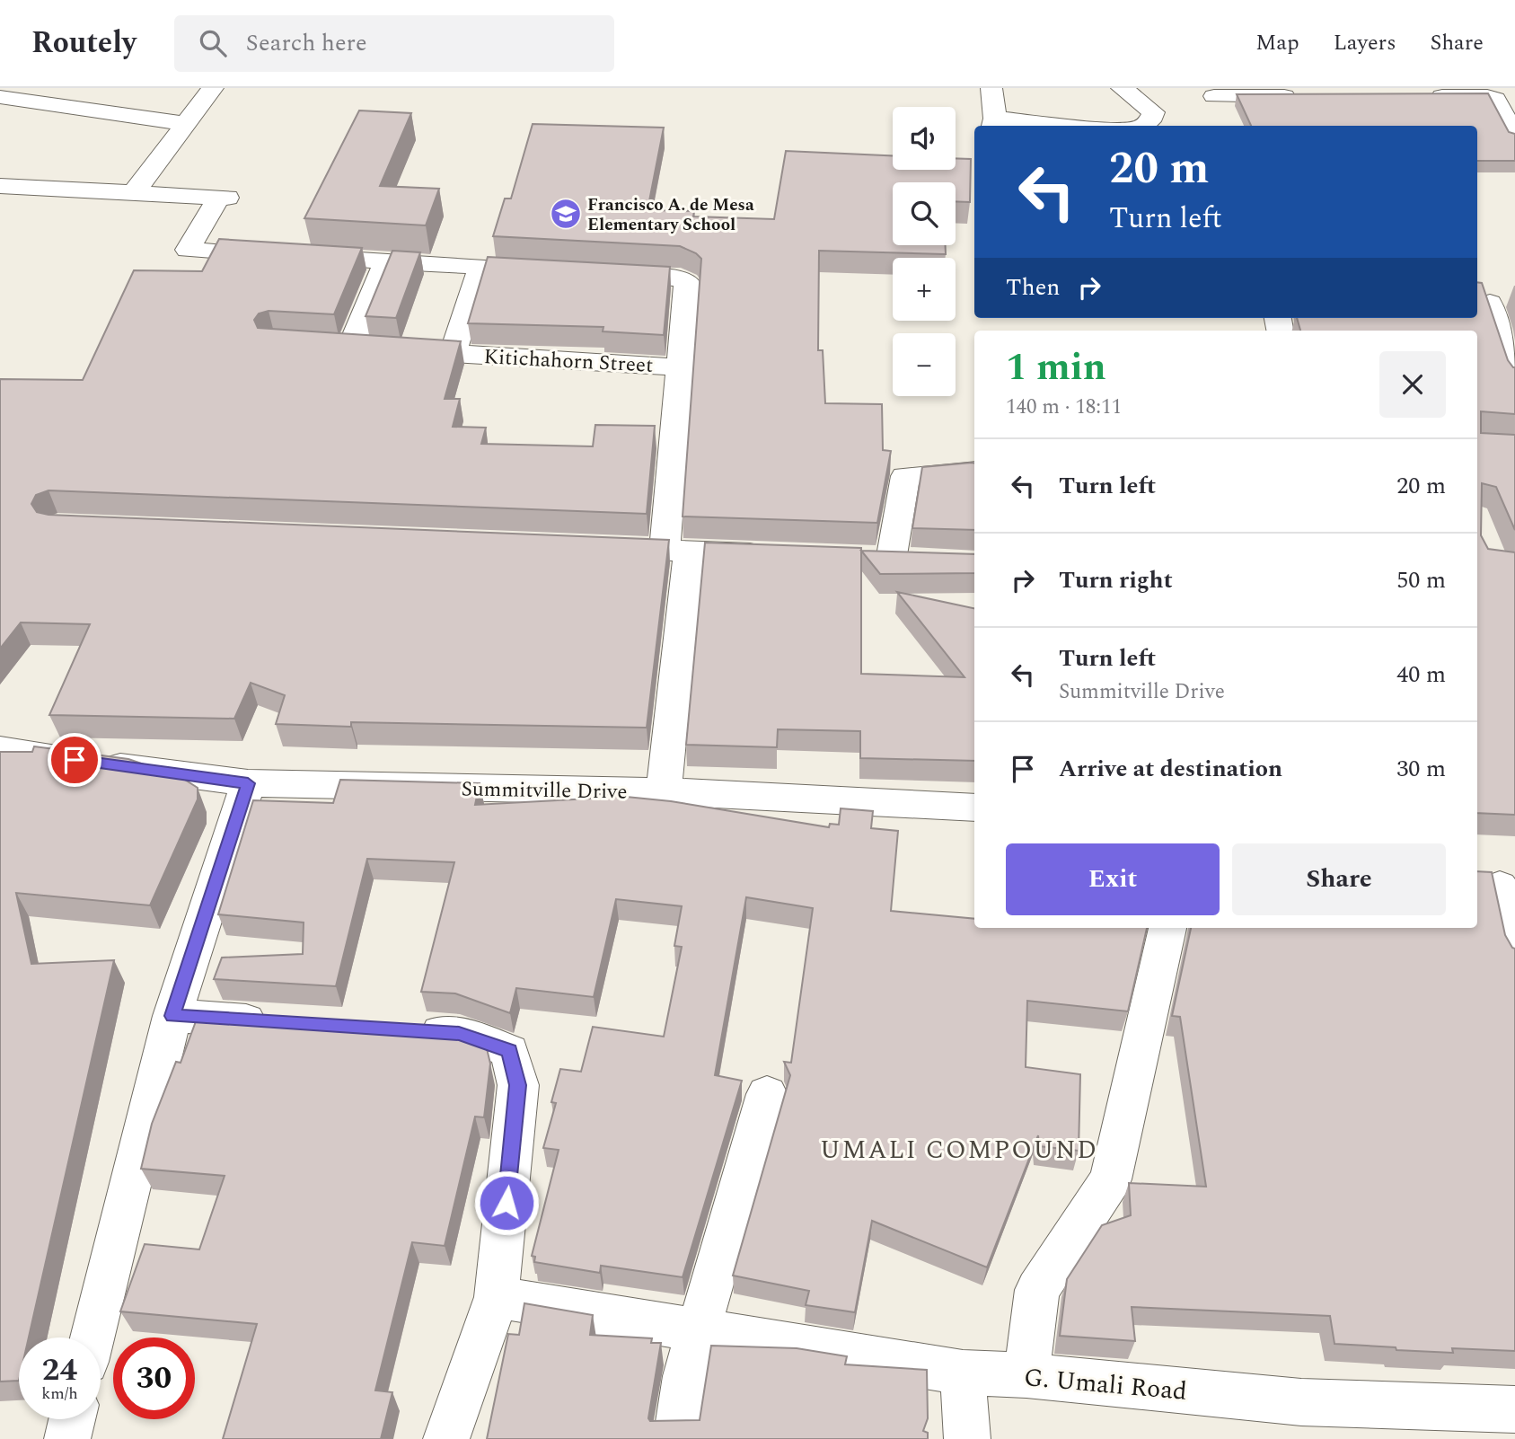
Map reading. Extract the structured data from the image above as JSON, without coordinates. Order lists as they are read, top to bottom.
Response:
{
  "streets": {
    "street": ["Kitichahorn Street", "Summitville Drive", "G. Umali Road"]
  },
  "crossings": [
    ["Kitichahorn Street", "Summitville Drive"]
  ],
  "districts": ["UMALI COMPOUND"],
  "places": {
    "school or university": ["Francisco A. de Mesa Elementary School"]
  },
  "page": {
    "header": "Routely",
    "search": "Search here",
    "nav": ["Map", "Layers", "Share"],
    "map_buttons": ["+", "−"],
    "turn": ["20 m", "Turn left"],
    "then": "Then",
    "heading": ["1 min", "140 m · 18:11"],
    "list": [
      {
        "name": "Turn left",
        "value": "20 m"
      },
      {
        "name": "Turn right",
        "value": "50 m"
      },
      {
        "name": "Turn left",
        "note": "Summitville Drive",
        "value": "40 m"
      },
      {
        "name": "Arrive at destination",
        "value": "30 m"
      }
    ],
    "buttons": ["Exit", "Share"],
    "speed": "24 km/h",
    "limit": "30"
  }
}
